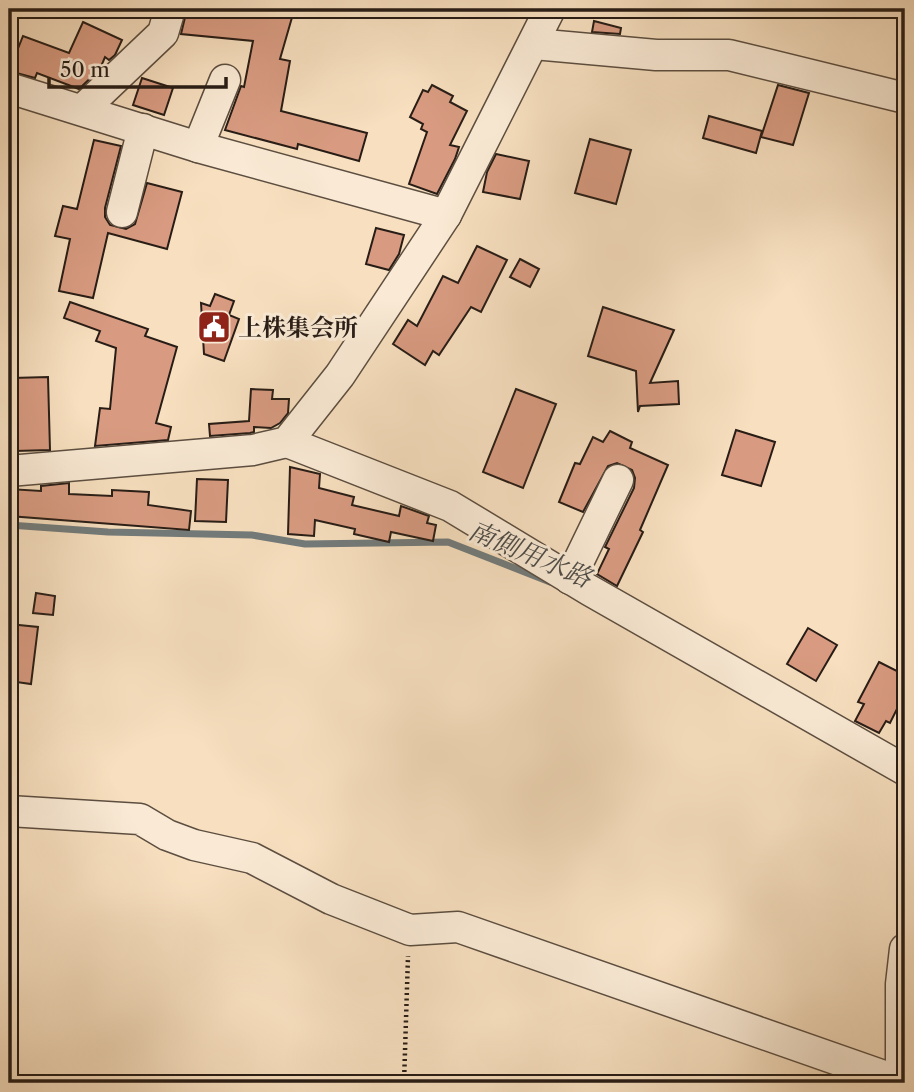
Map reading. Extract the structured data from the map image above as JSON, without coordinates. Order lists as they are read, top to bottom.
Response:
{
  "water": ["南側用水路"],
  "places": {
    "public building": ["上株集会所"]
  },
  "scale_bar": "50 m"
}
